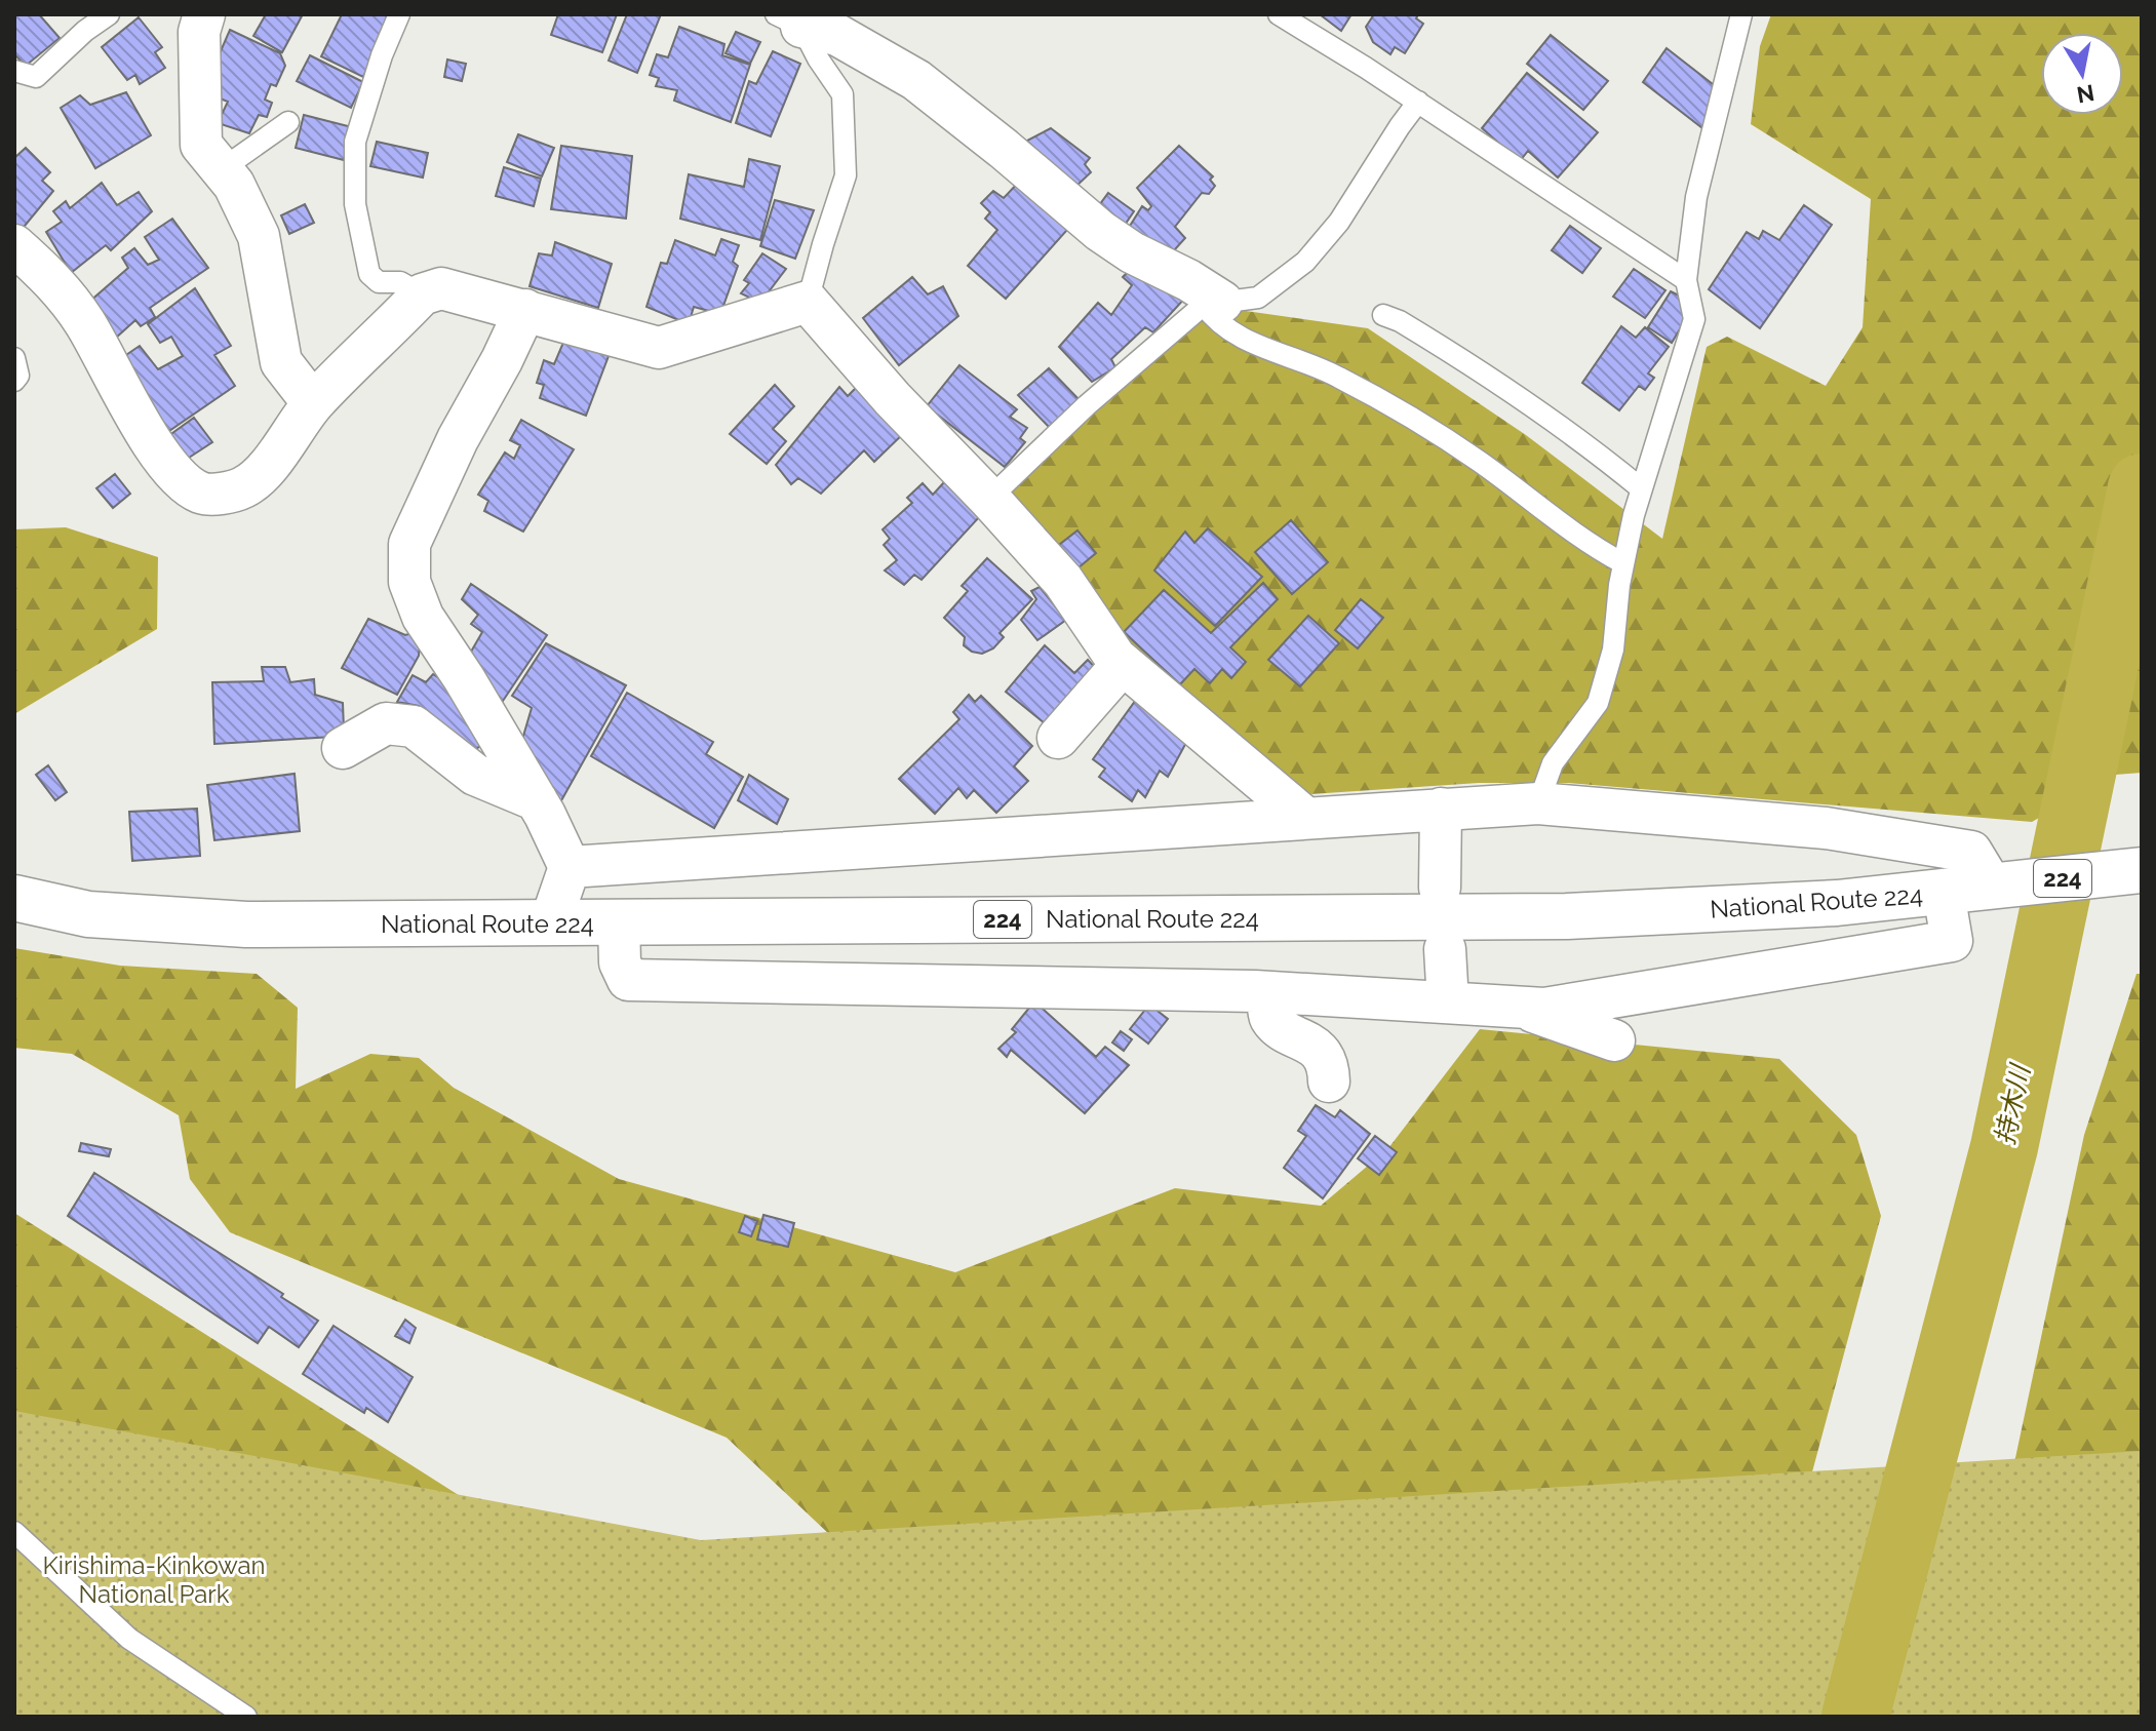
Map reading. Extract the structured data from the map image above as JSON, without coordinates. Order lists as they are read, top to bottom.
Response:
{
  "streets": {
    "highway": ["224", "National Route 224"]
  },
  "water": ["持木川"],
  "parks": ["Kirishima-Kinkowan National Park"],
  "north": "bottom"
}
